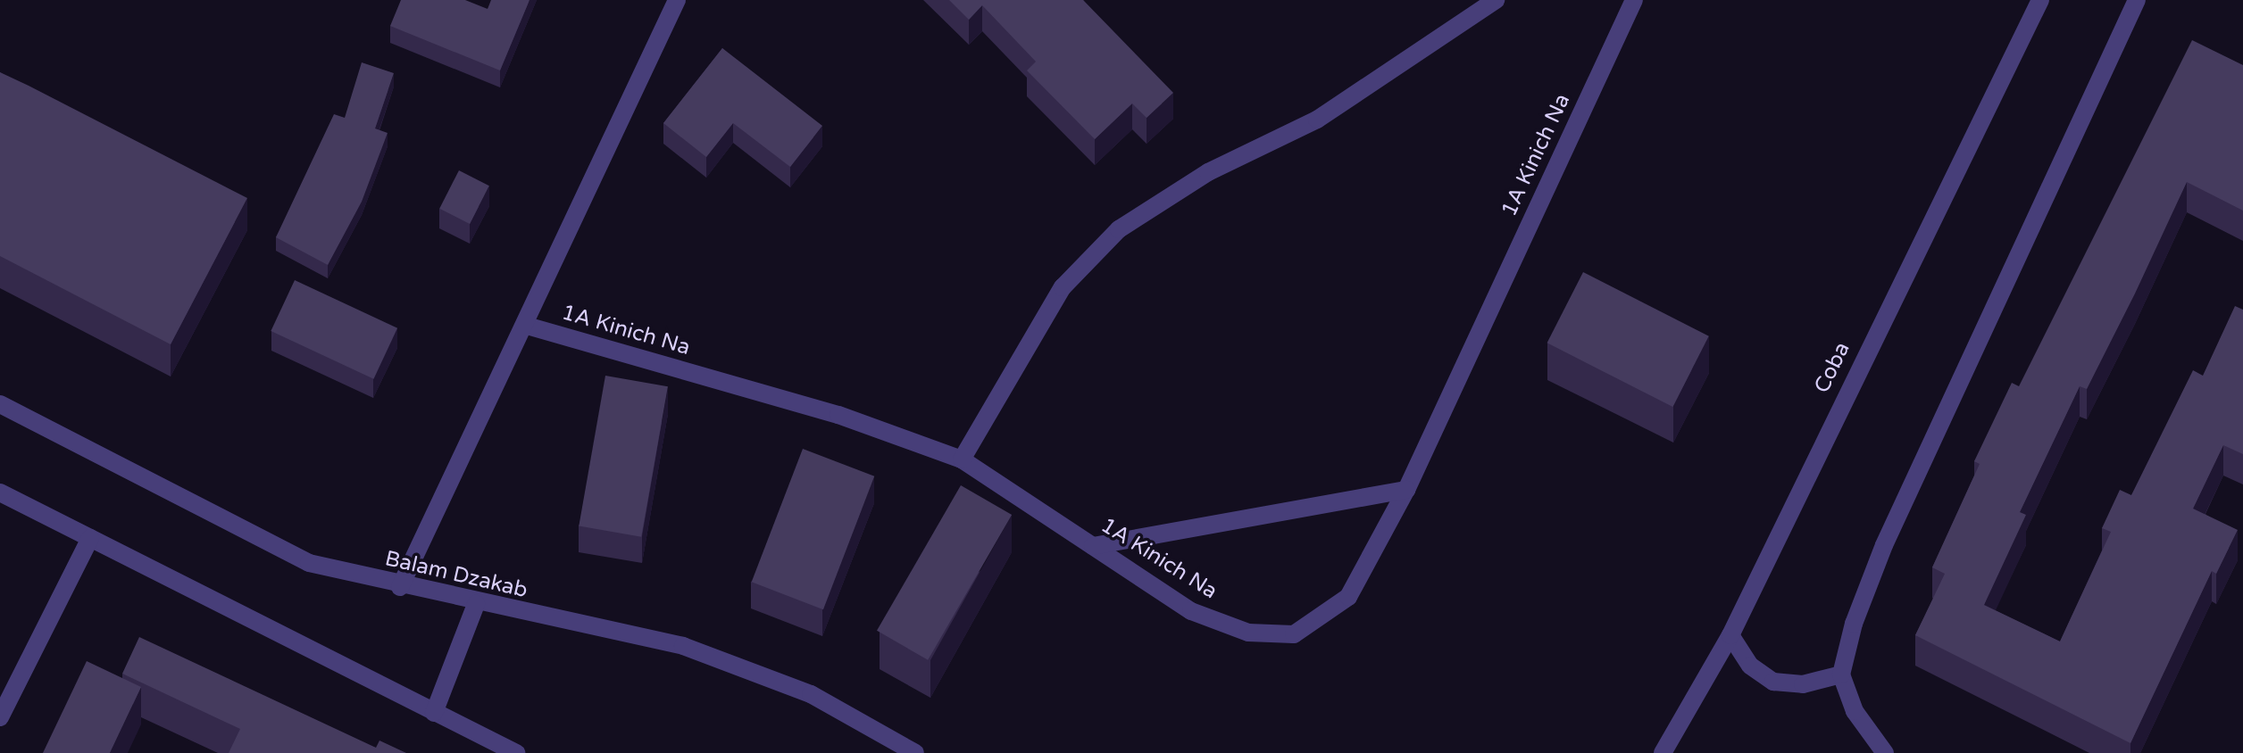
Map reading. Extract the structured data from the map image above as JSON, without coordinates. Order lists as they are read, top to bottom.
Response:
{
  "streets": {
    "street": ["1A Kinich Na", "Coba", "Balam Dzakab"]
  },
  "crossings": [
    ["1A Kinich Na", "Balam Dzakab"]
  ]
}
